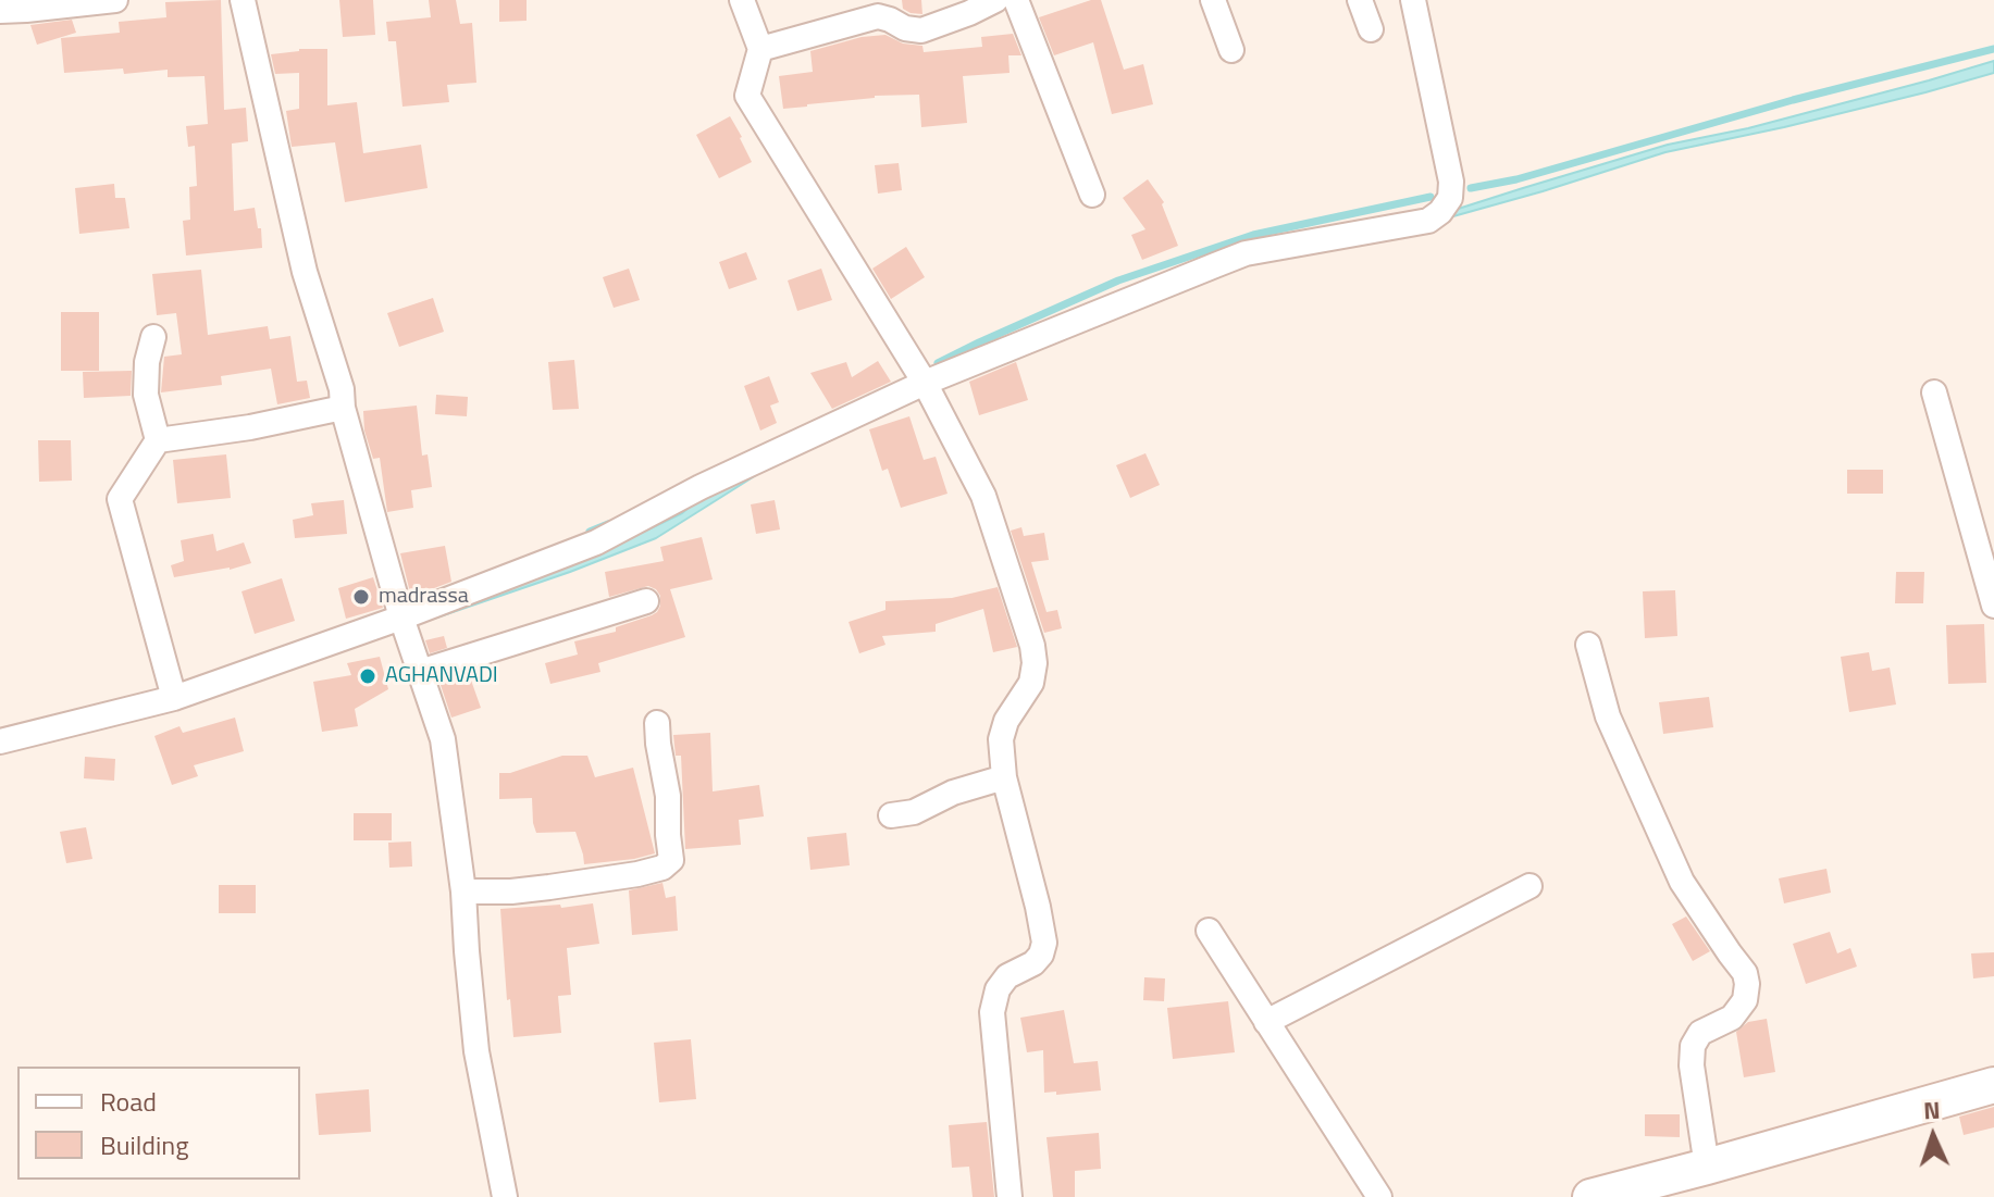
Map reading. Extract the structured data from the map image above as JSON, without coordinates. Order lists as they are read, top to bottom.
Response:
{
  "places": ["madrassa", "AGHANVADI"],
  "legend": ["Road", "Building"],
  "north": "top"
}
